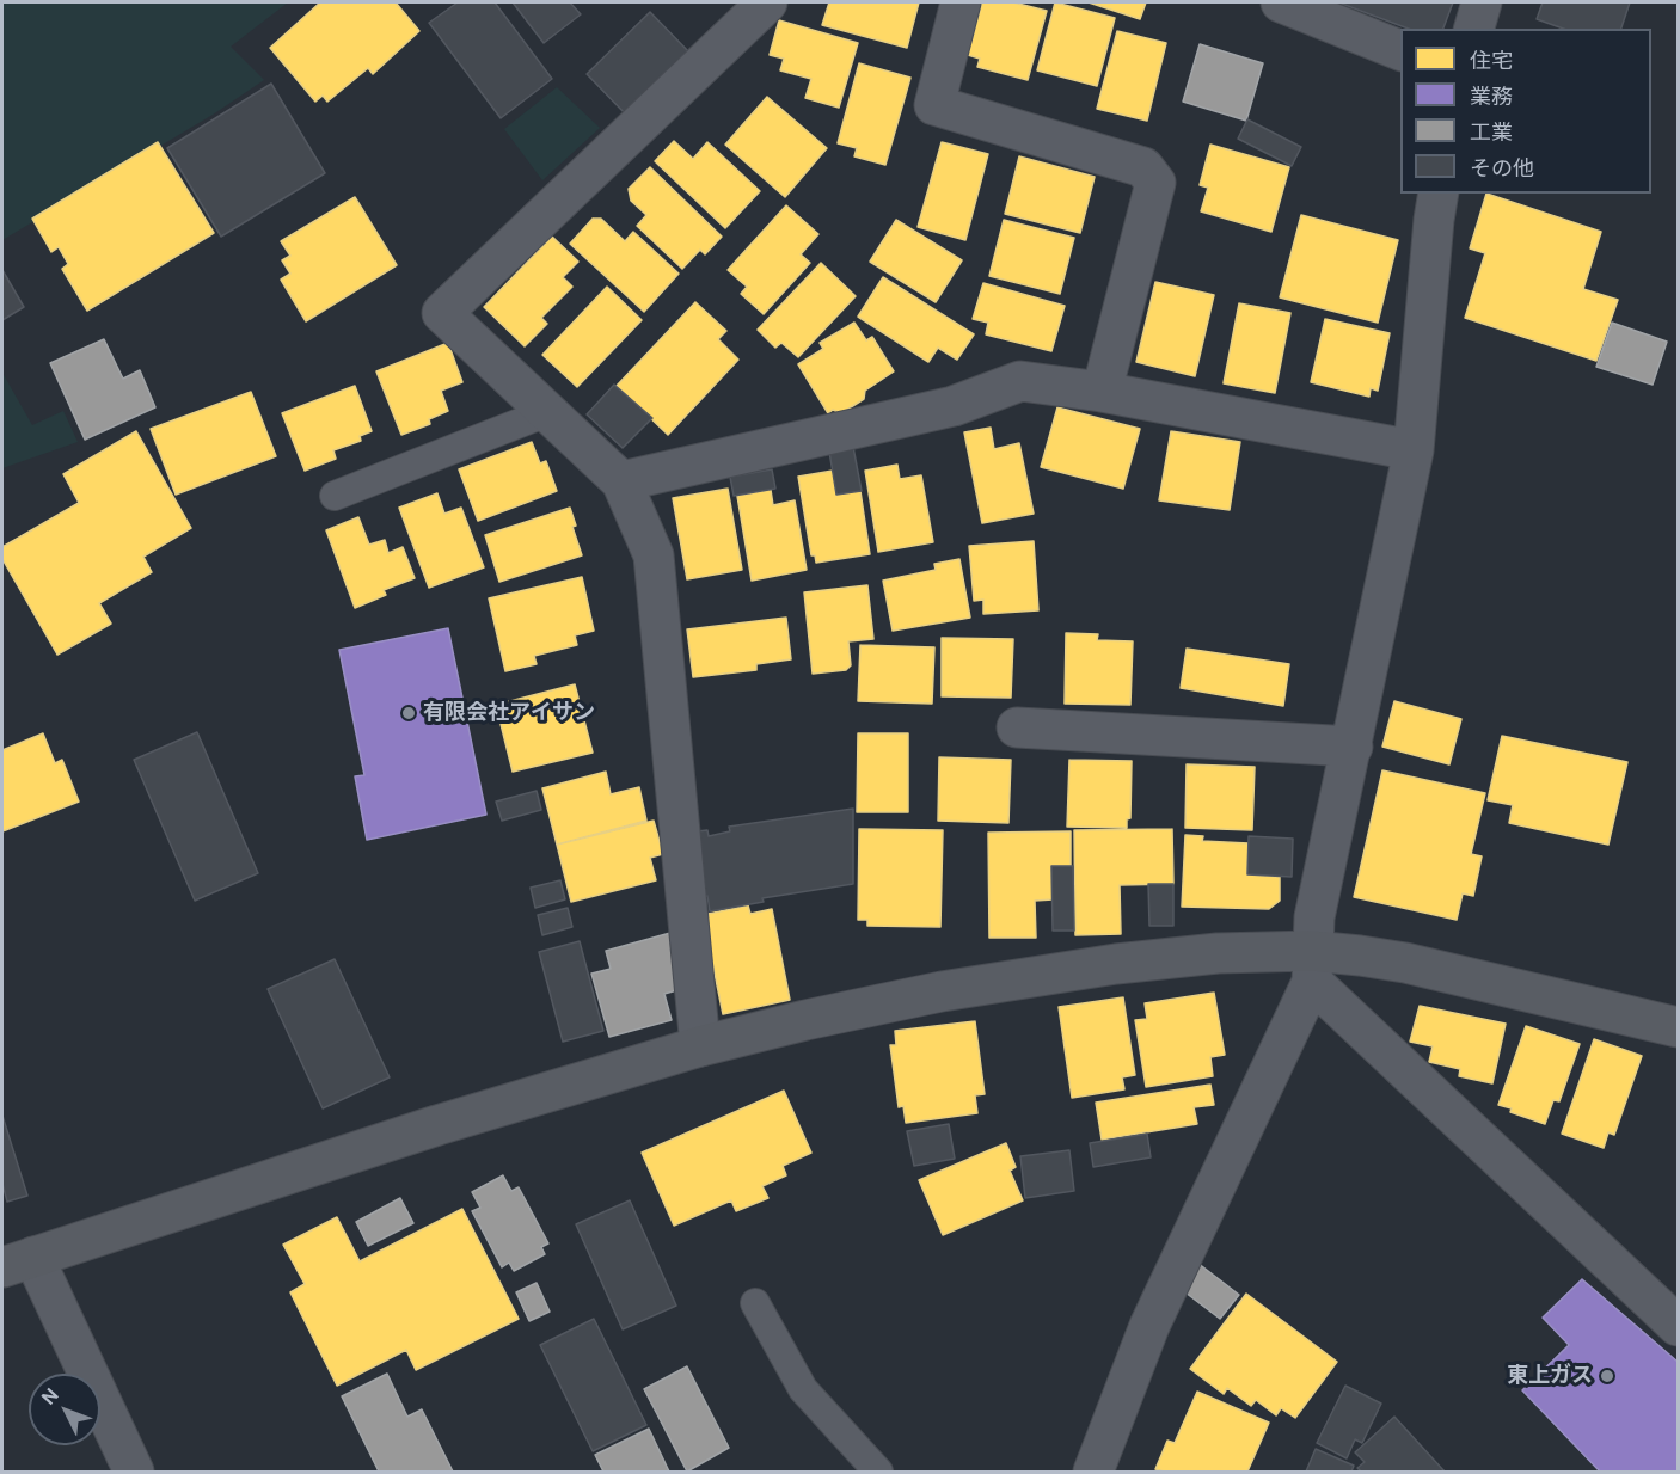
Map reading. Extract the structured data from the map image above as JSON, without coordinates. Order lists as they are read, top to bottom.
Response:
{
  "places": ["有限会社アイサン", "東上ガス"],
  "legend": [
    "住宅",
    "業務",
    "工業",
    "その他"
  ],
  "north": "top left"
}
